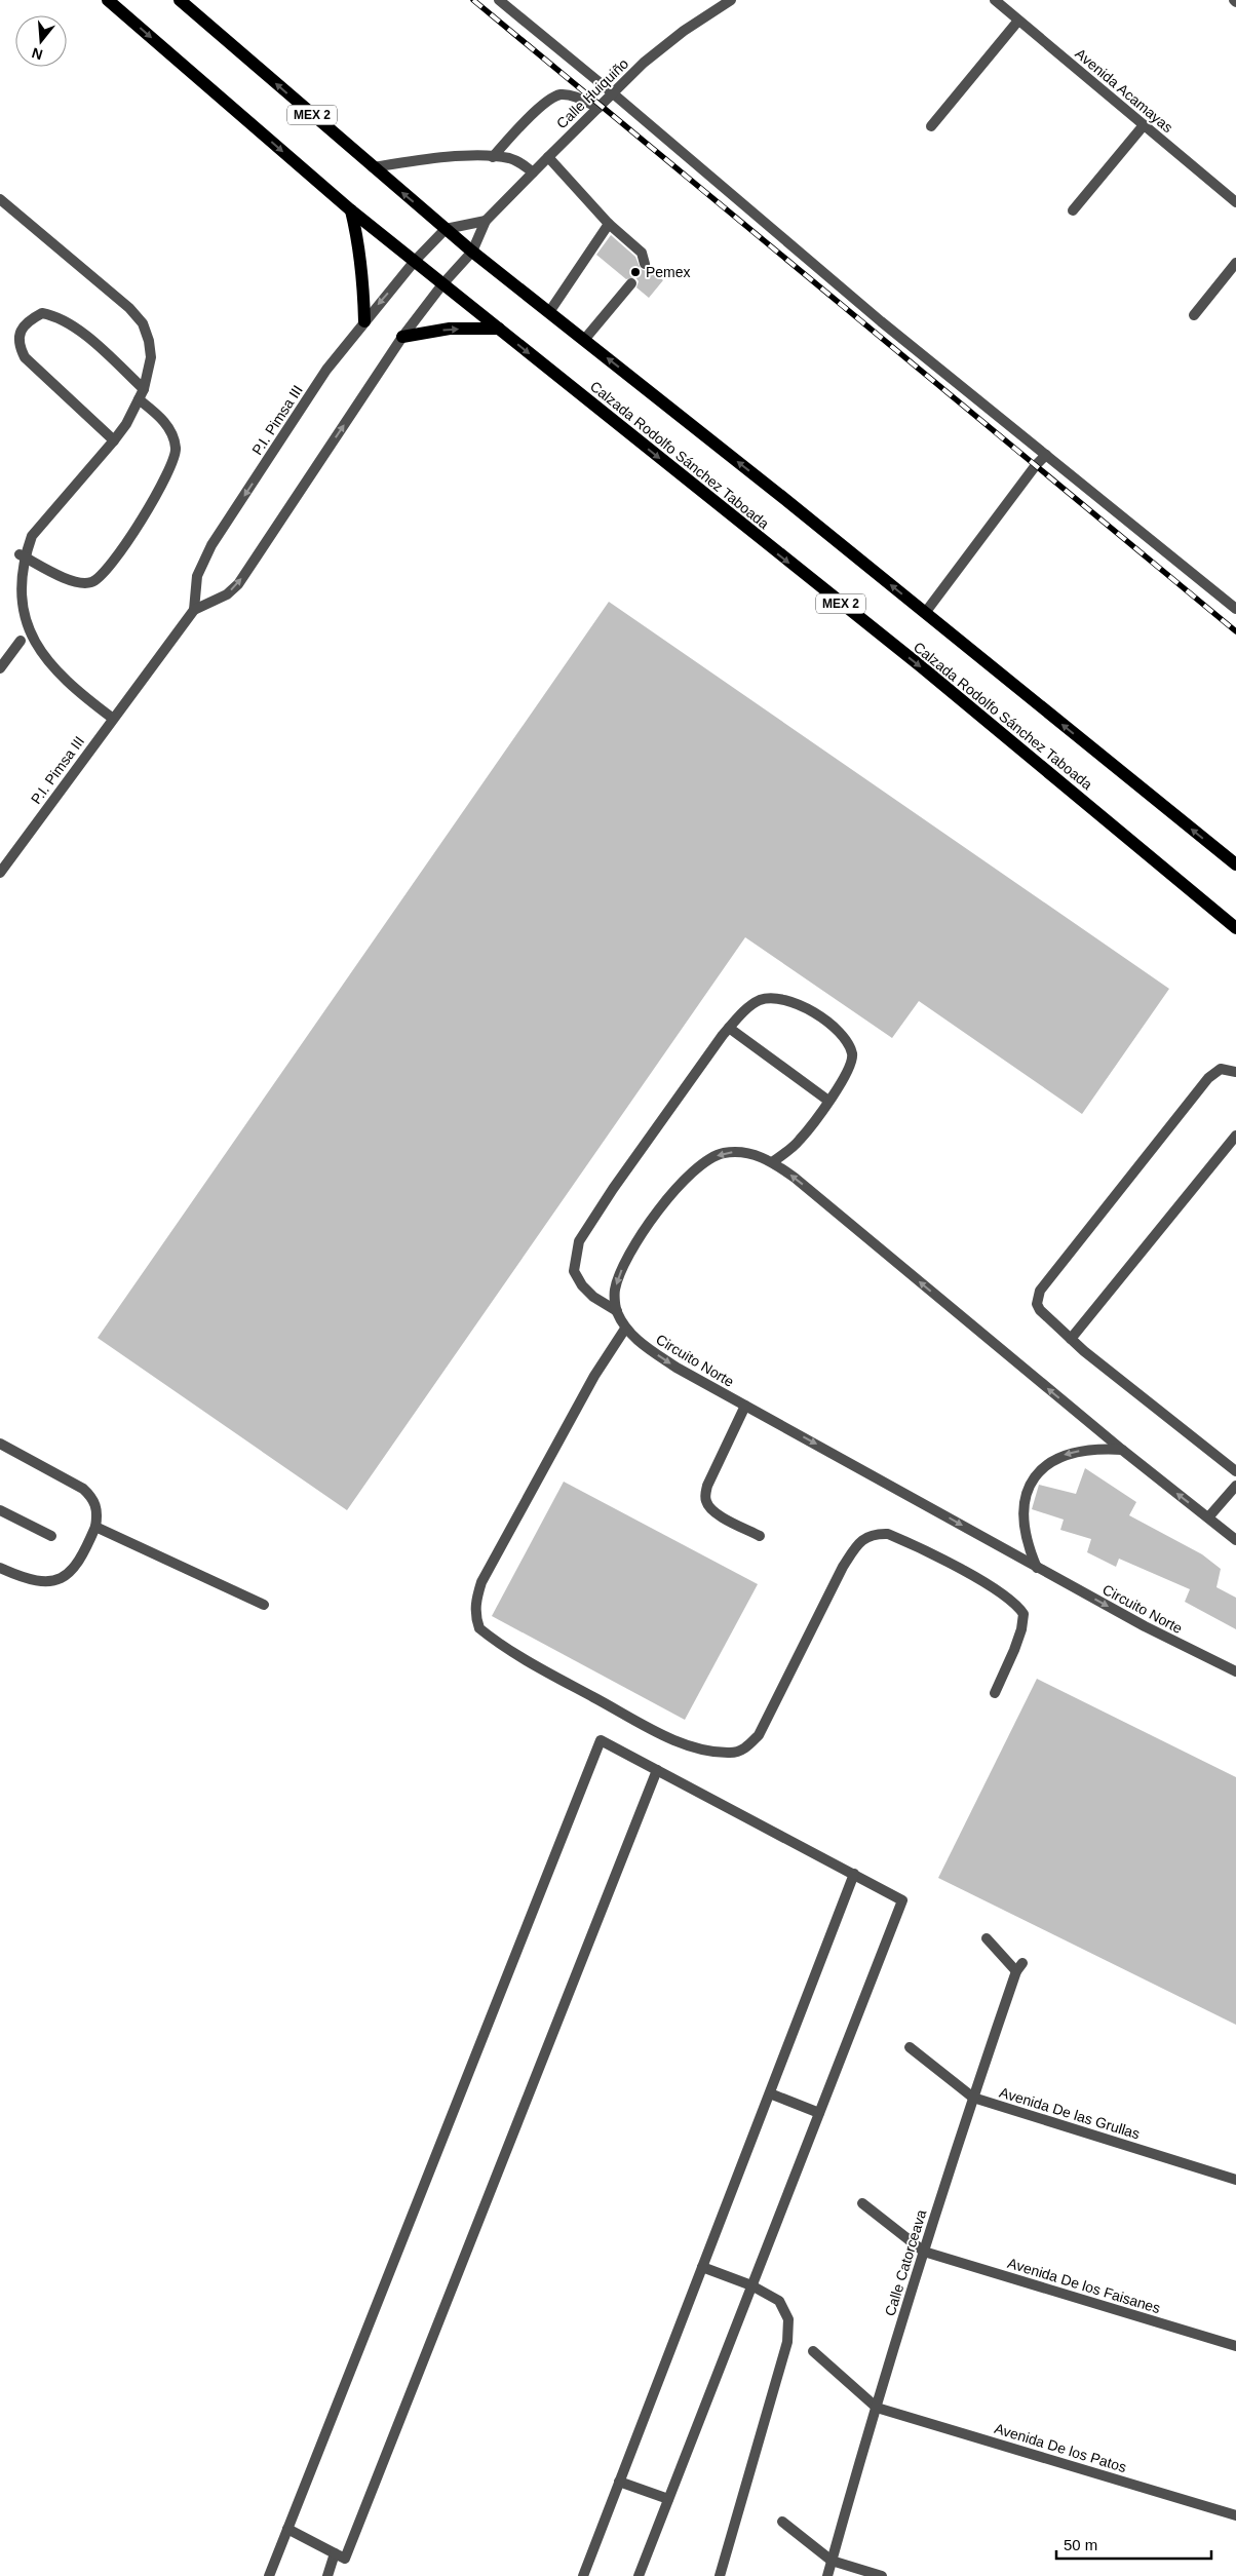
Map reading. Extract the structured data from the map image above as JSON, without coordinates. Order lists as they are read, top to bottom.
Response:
{
  "streets": {
    "main road": ["MEX 2", "Calzada Rodolfo Sánchez Taboada"],
    "street": [
      "Avenida Acamayas",
      "Calle Huiquiño",
      "P.I. Pimsa III",
      "Circuito Norte",
      "Avenida De las Grullas",
      "Calle Catorceava",
      "Avenida De los Faisanes",
      "Avenida De los Patos"
    ]
  },
  "crossings": [
    ["Calle Huiquiño", "MEX 2"],
    ["Calle Huiquiño", "P.I. Pimsa III"],
    ["Calle Huiquiño", "Calzada Rodolfo Sánchez Taboada"],
    ["P.I. Pimsa III", "Calzada Rodolfo Sánchez Taboada"],
    ["Avenida De las Grullas", "Calle Catorceava"],
    ["Calle Catorceava", "Avenida De los Faisanes"],
    ["Calle Catorceava", "Avenida De los Patos"]
  ],
  "places": ["Pemex"],
  "scale_bar": "50 m",
  "north": "bottom"
}
